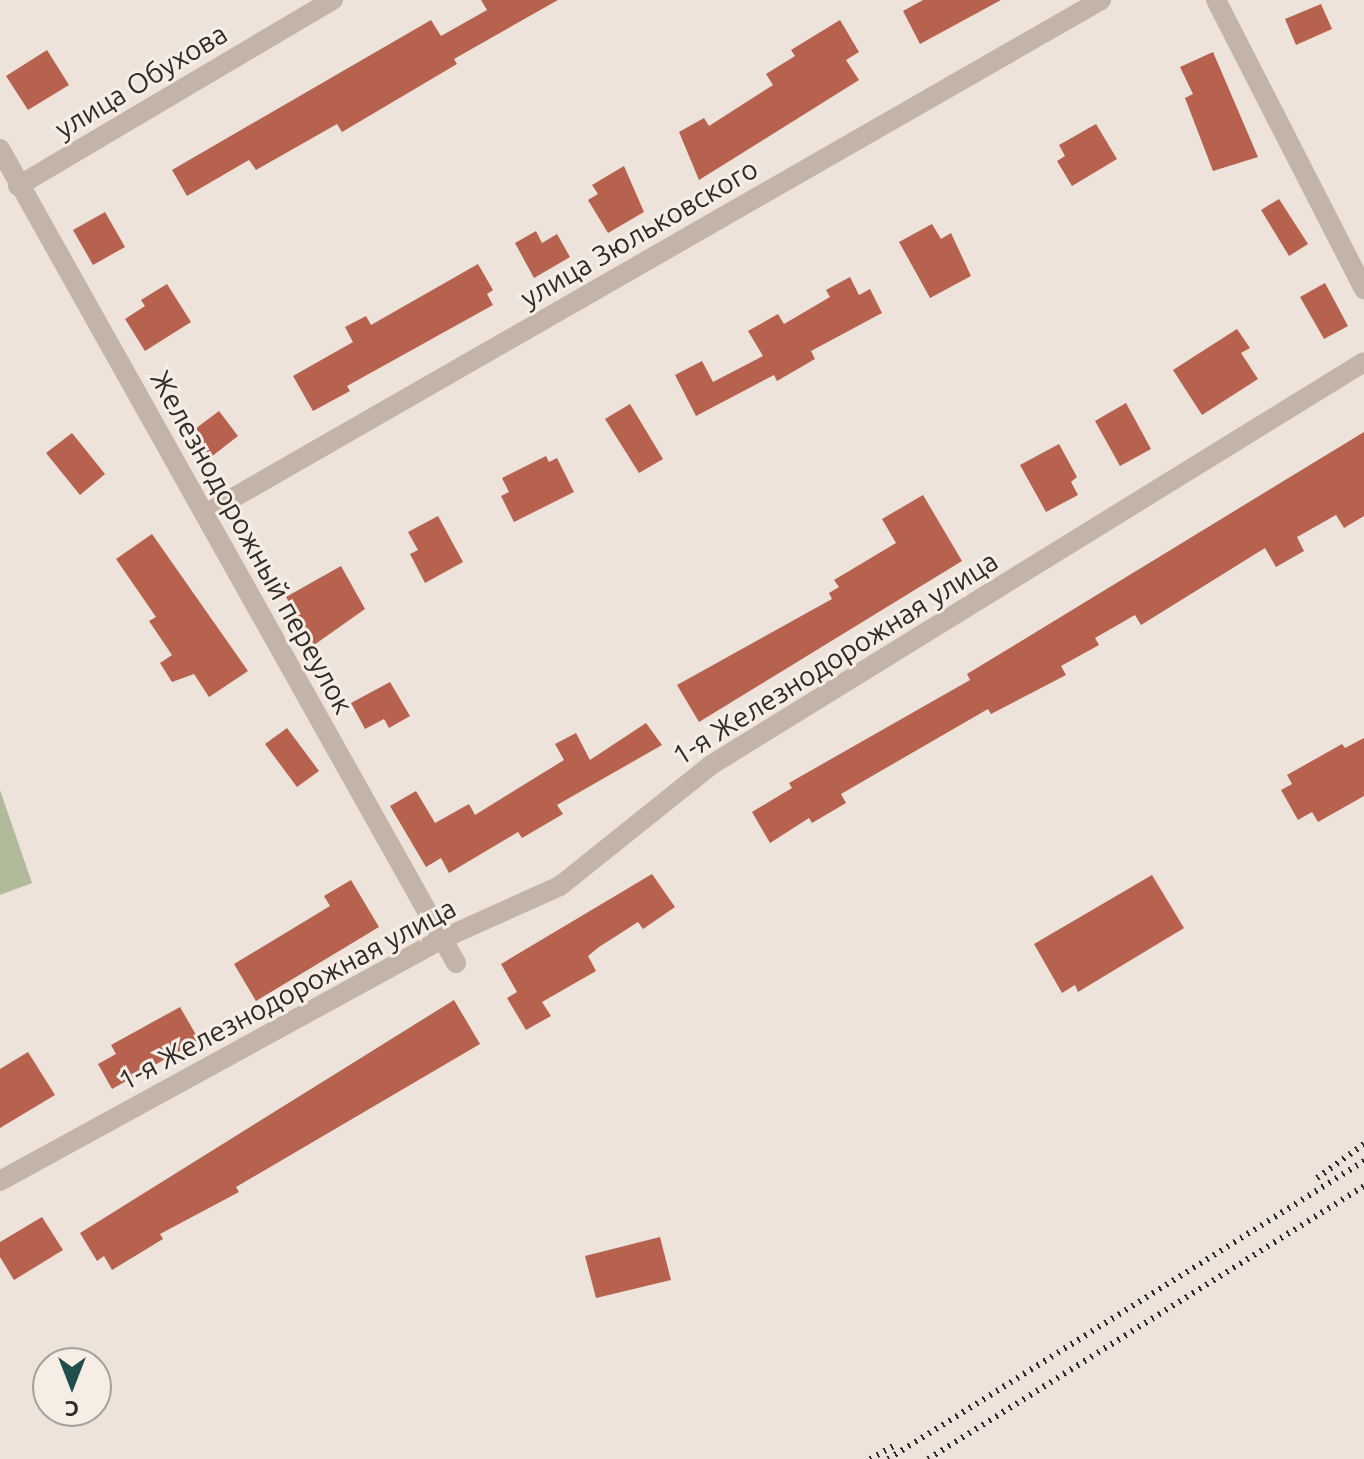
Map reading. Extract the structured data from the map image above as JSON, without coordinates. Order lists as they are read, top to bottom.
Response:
{
  "streets": {
    "street": [
      "улица Обухова",
      "улица Зюльковского",
      "Железнодорожный переулок",
      "1-я Железнодорожная улица"
    ]
  },
  "crossings": [
    ["улица Обухова", "Железнодорожный переулок"],
    ["улица Зюльковского", "Железнодорожный переулок"],
    ["Железнодорожный переулок", "1-я Железнодорожная улица"]
  ],
  "north": "bottom"
}
